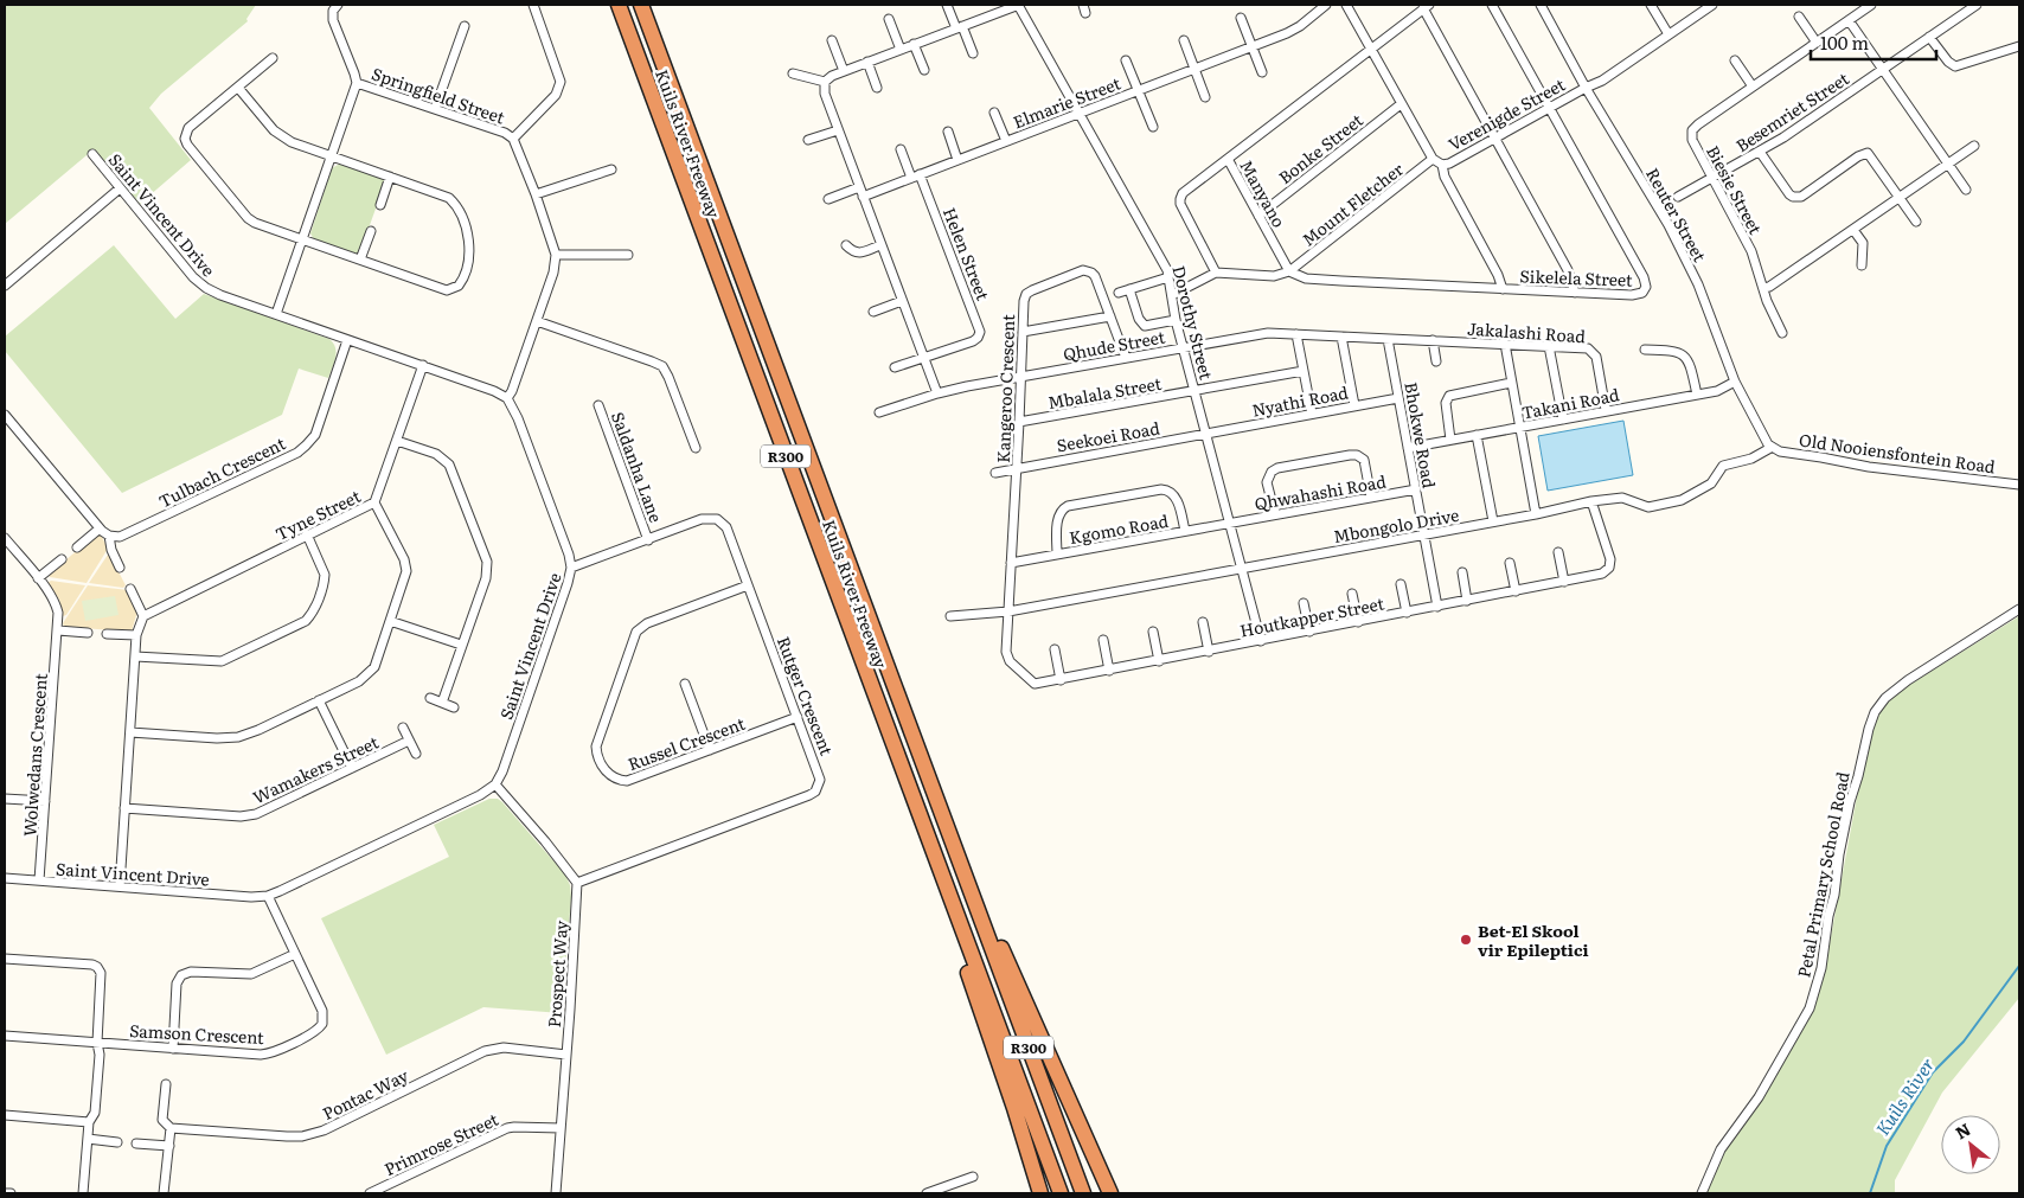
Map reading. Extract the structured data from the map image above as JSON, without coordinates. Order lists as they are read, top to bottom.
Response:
{
  "streets": {
    "highway": ["Kuils River Freeway", "R300"],
    "street": [
      "Springfield Street",
      "Elmarie Street",
      "Besemriet Street",
      "Verenigde Street",
      "Bonke Street",
      "Biesie Street",
      "Manyano",
      "Mount Fletcher",
      "Saint Vincent Drive",
      "Reuter Street",
      "Helen Street",
      "Sikelela Street",
      "Dorothy Street",
      "Jakalashi Road",
      "Qhude Street",
      "Kangeroo Crescent",
      "Mbalala Street",
      "Nyathi Road",
      "Takani Road",
      "Bhokwe Road",
      "Seekoei Road",
      "Old Nooiensfontein Road",
      "Saldanha Lane",
      "Tulbach Crescent",
      "Qhwahashi Road",
      "Tyne Street",
      "Mbongolo Drive",
      "Kgomo Road",
      "Houtkapper Street",
      "Rutger Crescent",
      "Russel Crescent",
      "Wolwedans Crescent",
      "Wamakers Street",
      "Petal Primary School Road",
      "Prospect Way",
      "Samson Crescent",
      "Pontac Way",
      "Primrose Street"
    ]
  },
  "crossings": [
    ["Springfield Street", "Saint Vincent Drive"],
    ["Elmarie Street", "Helen Street"],
    ["Elmarie Street", "Dorothy Street"],
    ["Besemriet Street", "Biesie Street"],
    ["Verenigde Street", "Bonke Street"],
    ["Verenigde Street", "Mount Fletcher"],
    ["Verenigde Street", "Reuter Street"],
    ["Verenigde Street", "Sikelela Street"],
    ["Bonke Street", "Manyano"],
    ["Manyano", "Mount Fletcher"],
    ["Manyano", "Sikelela Street"],
    ["Mount Fletcher", "Sikelela Street"],
    ["Saint Vincent Drive", "Tulbach Crescent"],
    ["Saint Vincent Drive", "Tyne Street"],
    ["Saint Vincent Drive", "Rutger Crescent"],
    ["Saint Vincent Drive", "Wolwedans Crescent"],
    ["Saint Vincent Drive", "Samson Crescent"],
    ["Reuter Street", "Takani Road"],
    ["Reuter Street", "Old Nooiensfontein Road"],
    ["Reuter Street", "Mbongolo Drive"],
    ["Dorothy Street", "Qhude Street"],
    ["Dorothy Street", "Mbalala Street"],
    ["Dorothy Street", "Nyathi Road"],
    ["Dorothy Street", "Seekoei Road"],
    ["Dorothy Street", "Qhwahashi Road"],
    ["Dorothy Street", "Mbongolo Drive"],
    ["Dorothy Street", "Kgomo Road"],
    ["Dorothy Street", "Houtkapper Street"],
    ["Jakalashi Road", "Qhude Street"],
    ["Jakalashi Road", "Takani Road"],
    ["Jakalashi Road", "Bhokwe Road"],
    ["Qhude Street", "Kangeroo Crescent"],
    ["Qhude Street", "Bhokwe Road"],
    ["Kangeroo Crescent", "Mbalala Street"],
    ["Kangeroo Crescent", "Seekoei Road"],
    ["Kangeroo Crescent", "Mbongolo Drive"],
    ["Kangeroo Crescent", "Kgomo Road"],
    ["Kangeroo Crescent", "Houtkapper Street"],
    ["Nyathi Road", "Bhokwe Road"],
    ["Nyathi Road", "Seekoei Road"],
    ["Takani Road", "Bhokwe Road"],
    ["Bhokwe Road", "Qhwahashi Road"],
    ["Bhokwe Road", "Mbongolo Drive"],
    ["Bhokwe Road", "Houtkapper Street"],
    ["Old Nooiensfontein Road", "Mbongolo Drive"],
    ["Saldanha Lane", "Rutger Crescent"],
    ["Qhwahashi Road", "Kgomo Road"],
    ["Mbongolo Drive", "Houtkapper Street"],
    ["Rutger Crescent", "Russel Crescent"],
    ["Rutger Crescent", "Prospect Way"],
    ["Prospect Way", "Pontac Way"],
    ["Prospect Way", "Primrose Street"]
  ],
  "water": ["Kuils River"],
  "places": ["Bet-El Skool vir Epileptici"],
  "scale_bar": "100 m",
  "north": "top left"
}
